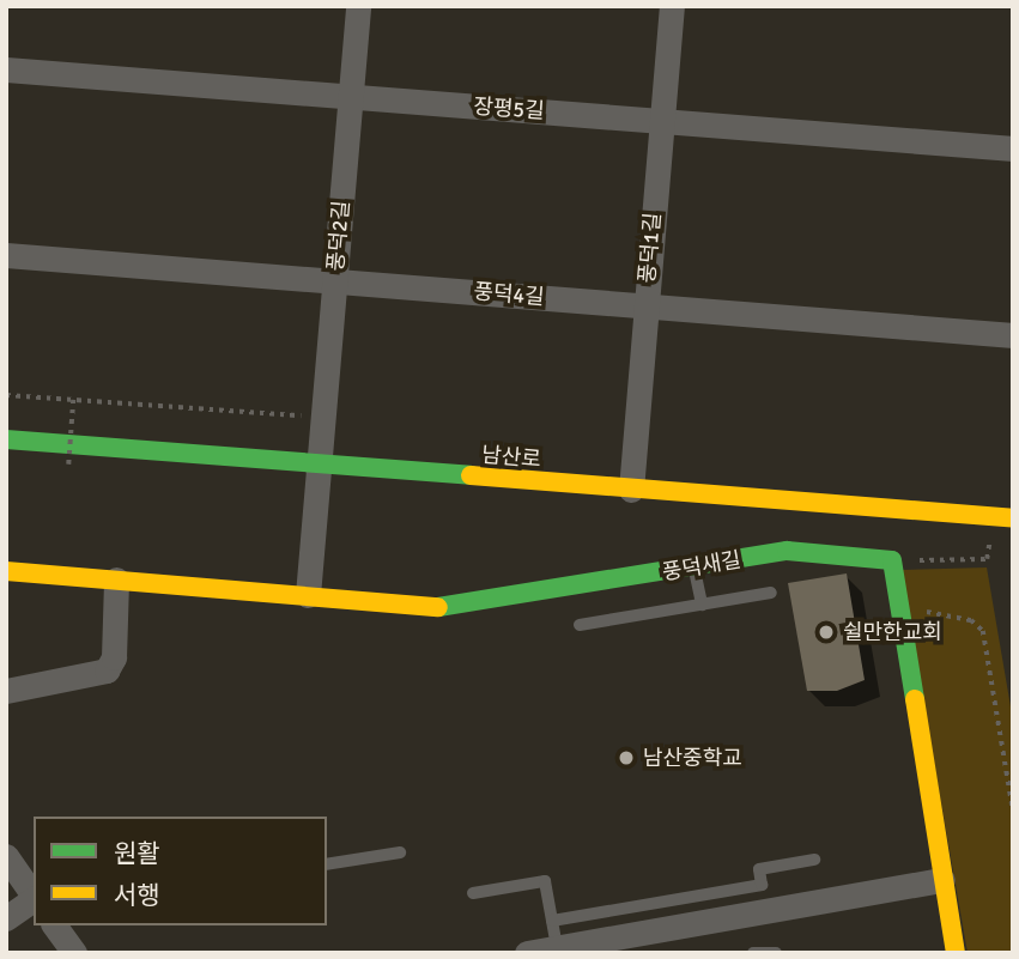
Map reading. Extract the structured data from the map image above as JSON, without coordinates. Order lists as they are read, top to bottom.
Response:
{
  "streets": {
    "street": [
      "장평5길",
      "풍덕2길",
      "풍덕1길",
      "풍덕4길",
      "남산로",
      "풍덕새길"
    ]
  },
  "crossings": [
    ["장평5길", "풍덕2길"],
    ["장평5길", "풍덕1길"],
    ["풍덕2길", "풍덕4길"],
    ["풍덕2길", "남산로"],
    ["풍덕2길", "풍덕새길"],
    ["풍덕1길", "풍덕4길"],
    ["풍덕1길", "남산로"]
  ],
  "places": ["쉴만한교회", "남산중학교"],
  "legend": ["원활", "서행"]
}
